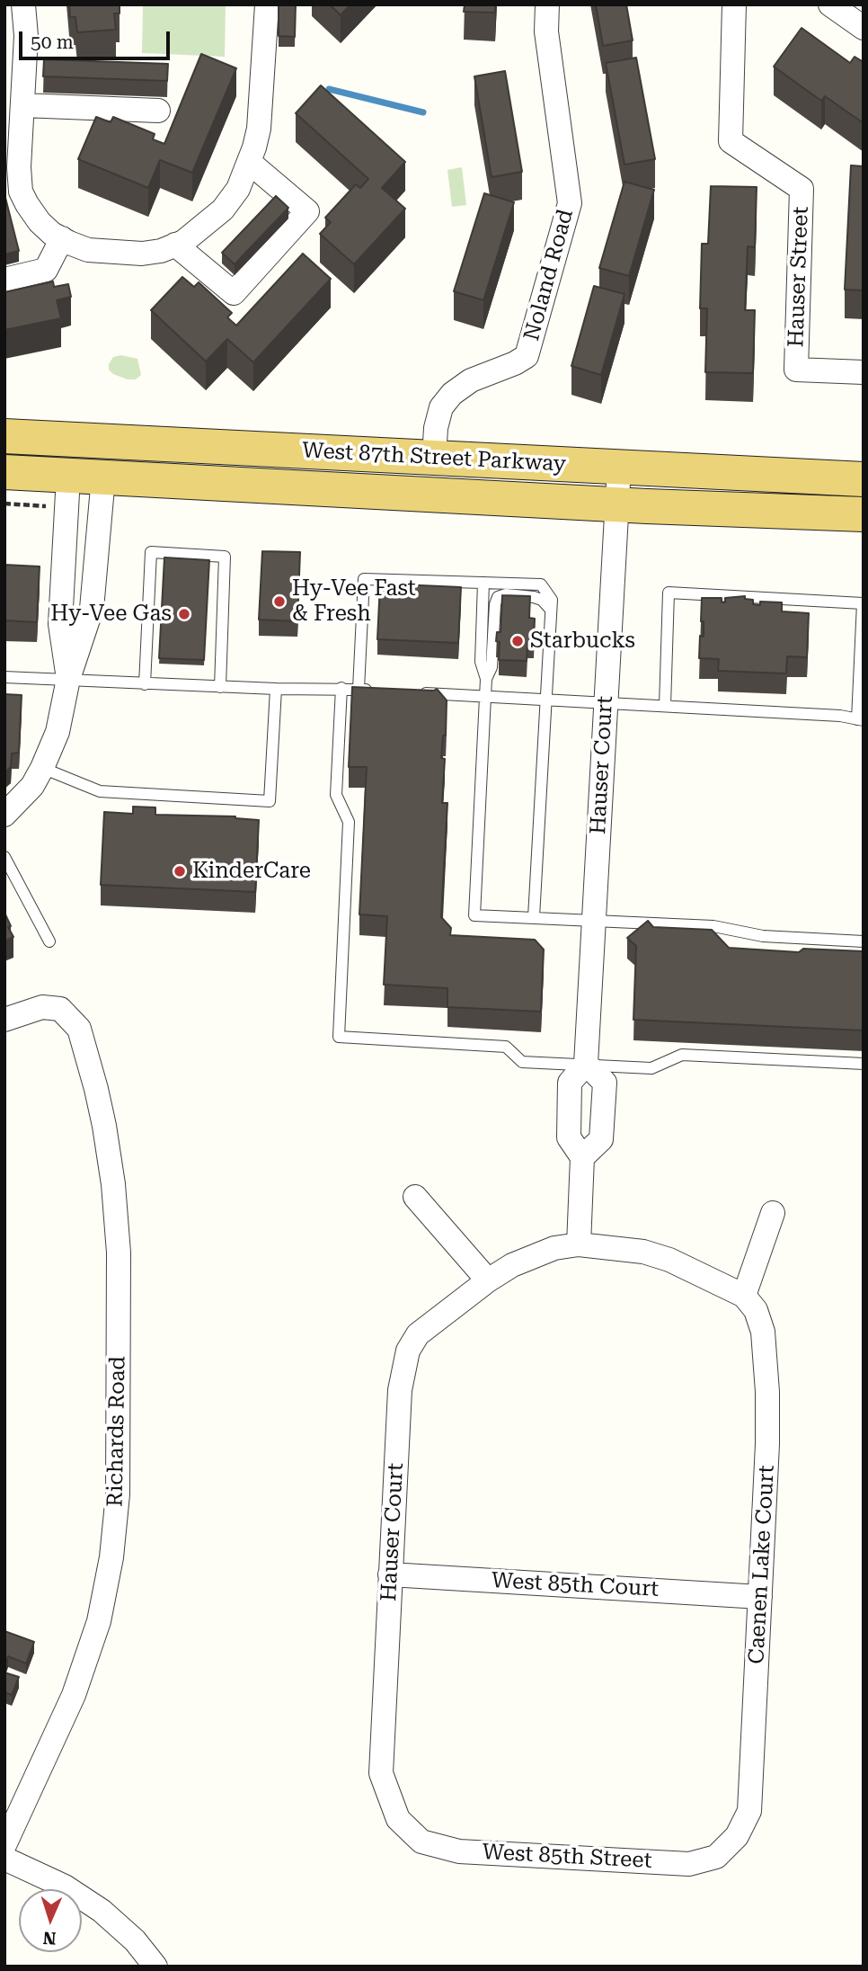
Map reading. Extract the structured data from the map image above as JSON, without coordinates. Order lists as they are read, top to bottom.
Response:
{
  "streets": {
    "main road": ["West 87th Street Parkway"],
    "street": [
      "Noland Road",
      "Hauser Street",
      "Hauser Court",
      "Richards Road",
      "Caenen Lake Court",
      "West 85th Court",
      "West 85th Street"
    ]
  },
  "crossings": [
    ["Noland Road", "West 87th Street Parkway"],
    ["West 87th Street Parkway", "Hauser Court"],
    ["Hauser Court", "West 85th Court"],
    ["Hauser Court", "West 85th Street"],
    ["Caenen Lake Court", "West 85th Court"],
    ["Caenen Lake Court", "West 85th Street"]
  ],
  "places": [
    "Hy-Vee Fast & Fresh",
    "Hy-Vee Gas",
    "Starbucks",
    "KinderCare"
  ],
  "scale_bar": "50 m",
  "north": "bottom"
}
